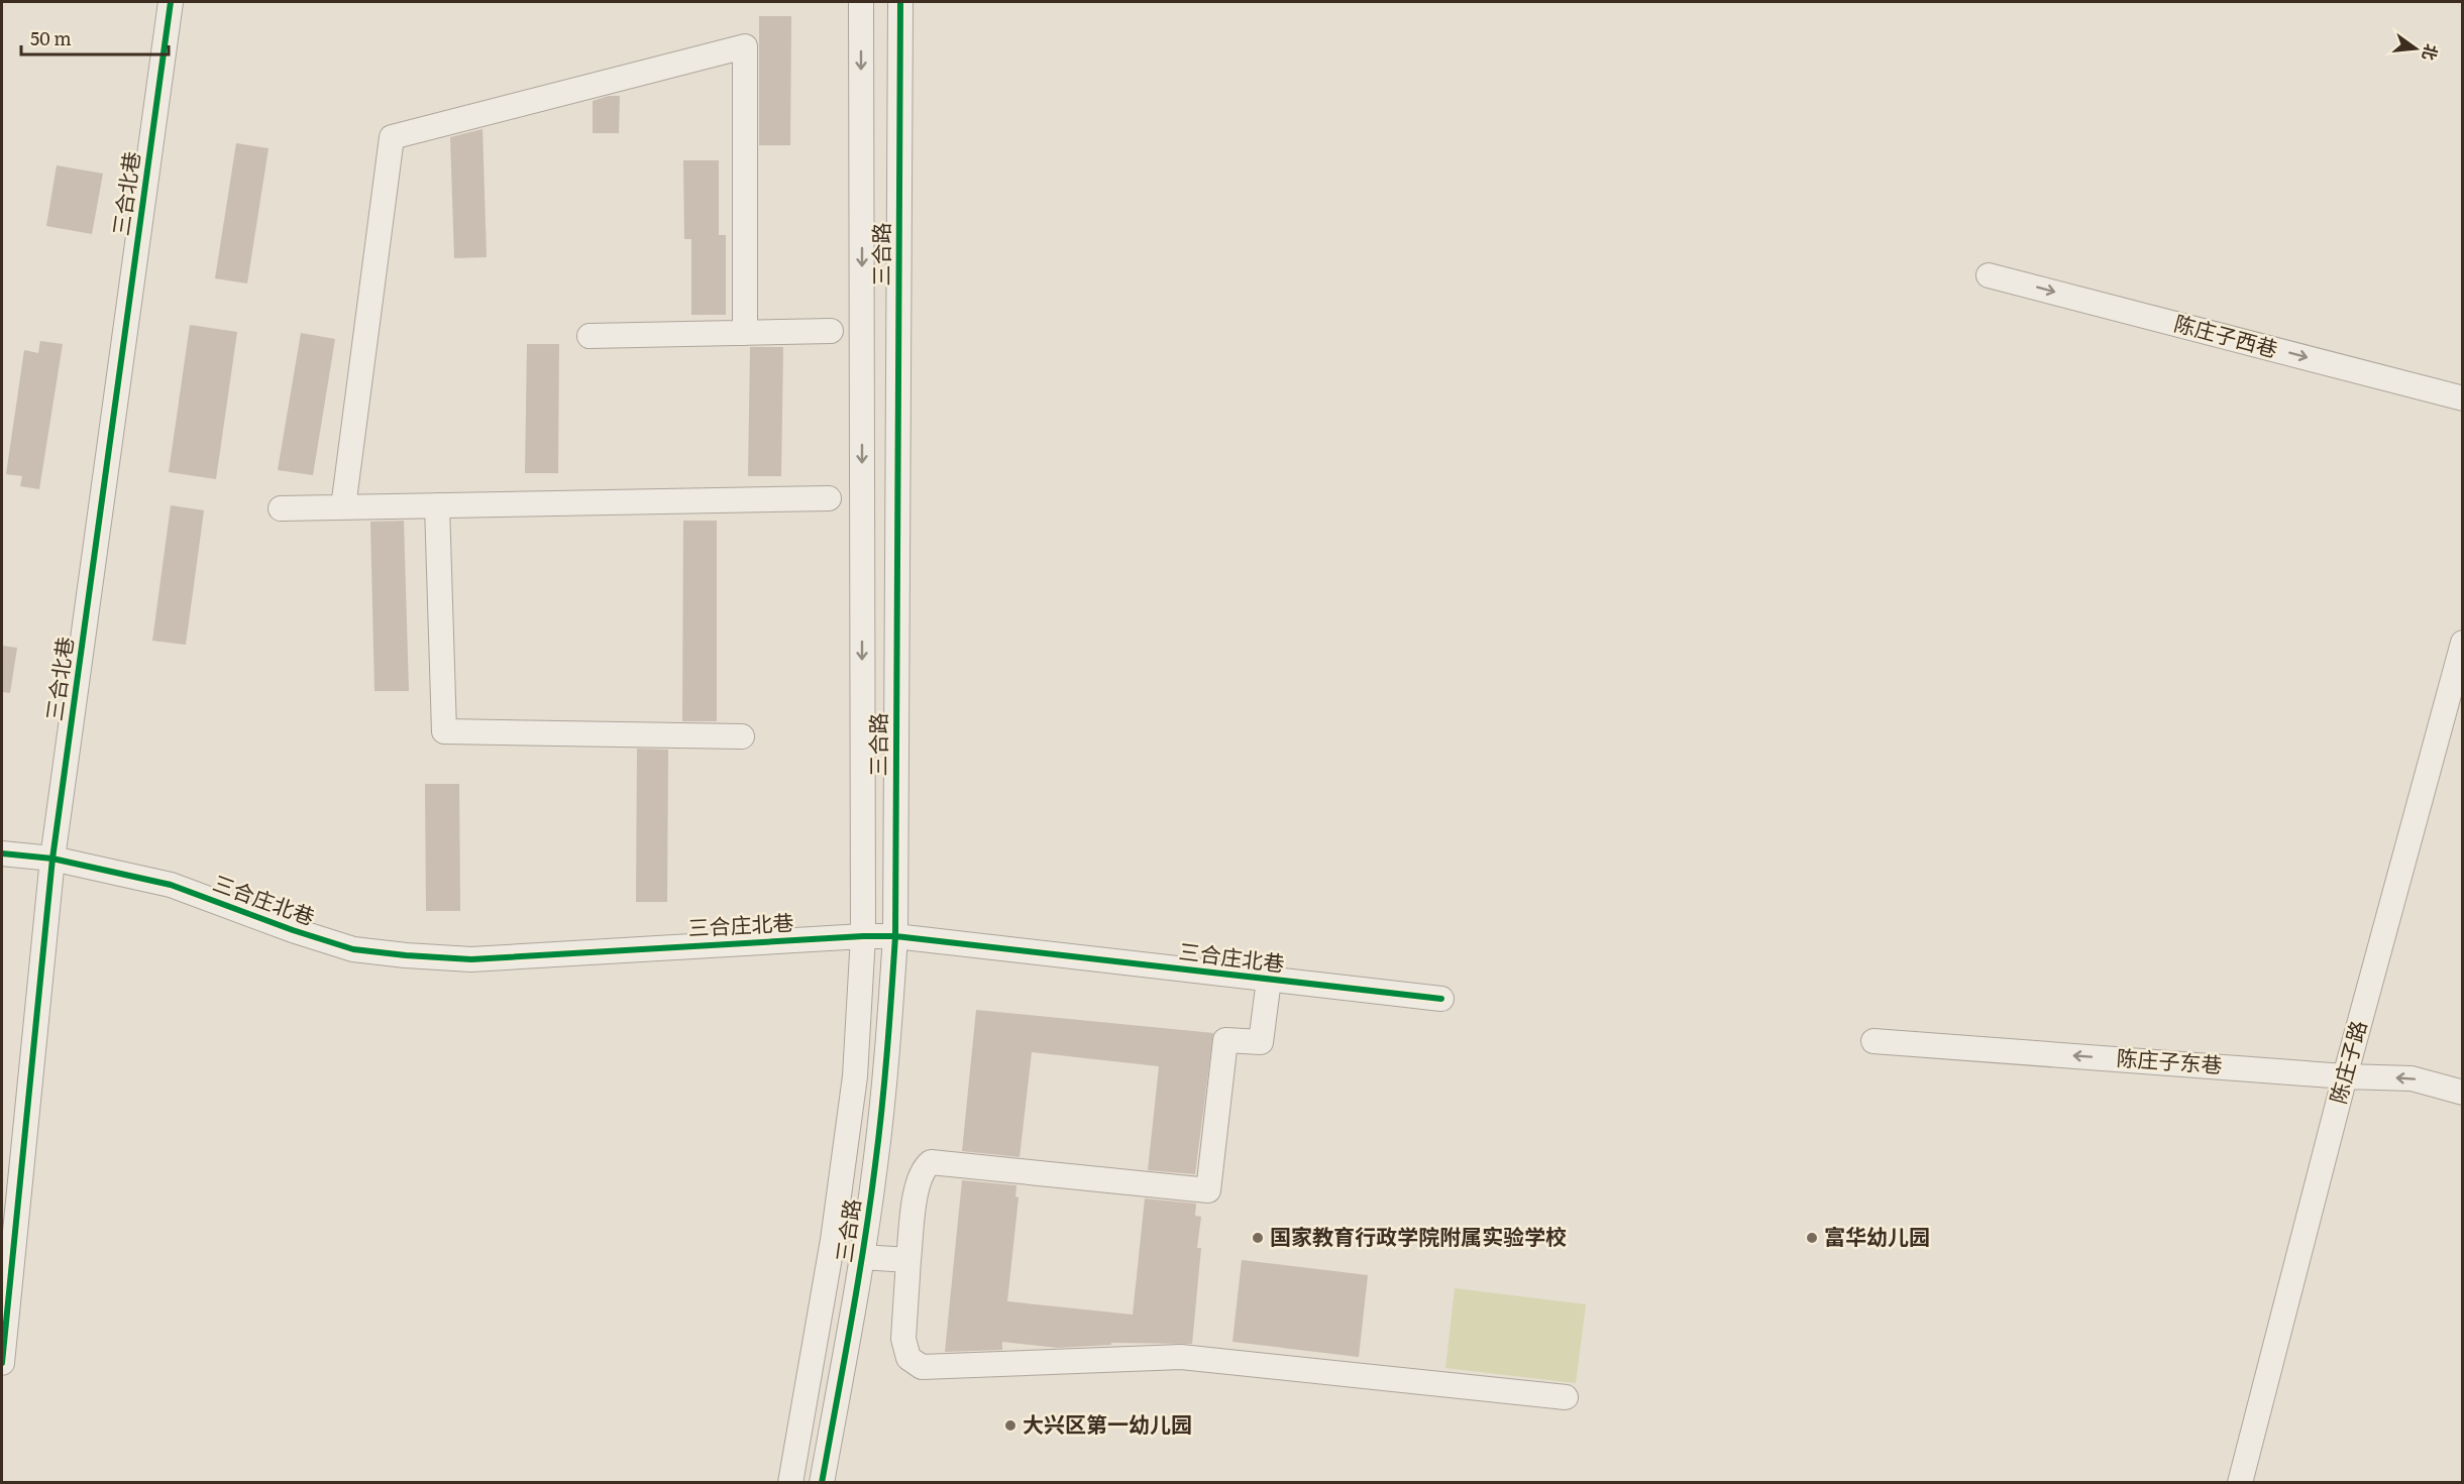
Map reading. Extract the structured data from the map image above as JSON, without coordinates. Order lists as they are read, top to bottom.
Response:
{
  "streets": {
    "street": [
      "三合北巷",
      "三合路",
      "陈庄子西巷",
      "三合庄北巷",
      "陈庄子东巷",
      "陈庄子路"
    ]
  },
  "crossings": [
    ["三合北巷", "三合庄北巷"],
    ["三合路", "三合庄北巷"],
    ["陈庄子东巷", "陈庄子路"]
  ],
  "one_way": ["陈庄子西巷", "陈庄子东巷"],
  "places": ["国家教育行政学院附属实验学校", "富华幼儿园", "大兴区第一幼儿园"],
  "scale_bar": "50 m",
  "north": "right"
}
